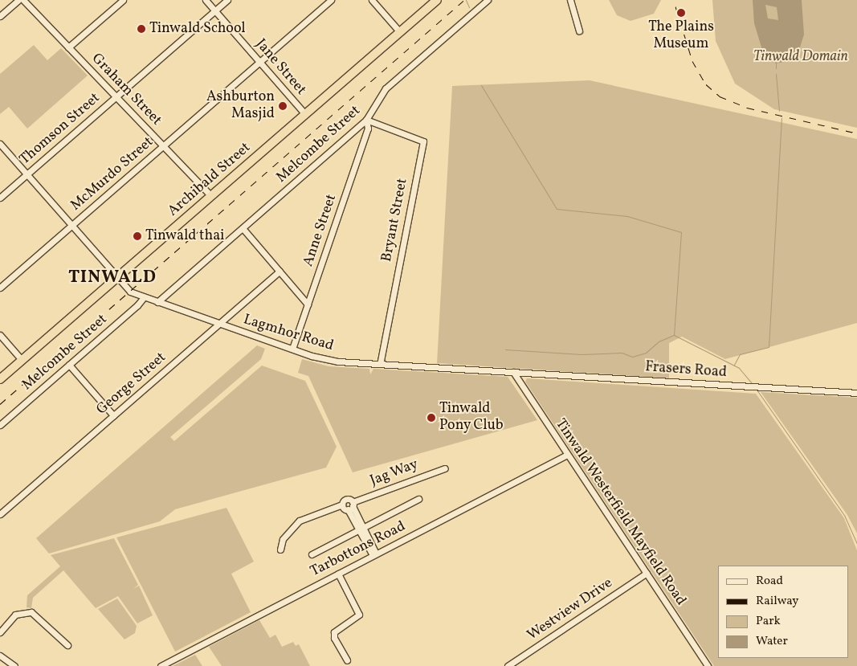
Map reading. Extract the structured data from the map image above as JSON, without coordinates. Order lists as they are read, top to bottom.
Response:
{
  "streets": {
    "highway": ["Archibald Street"],
    "street": [
      "Jane Street",
      "Graham Street",
      "Thomson Street",
      "Melcombe Street",
      "McMurdo Street",
      "Bryant Street",
      "Anne Street",
      "Lagmhor Road",
      "Frasers Road",
      "George Street",
      "Jag Way",
      "Tinwald Westerfield Mayfield Road",
      "Tarbottons Road",
      "Westview Drive"
    ]
  },
  "crossings": [
    ["Jane Street", "Thomson Street"],
    ["Jane Street", "McMurdo Street"],
    ["Jane Street", "Archibald Street"],
    ["Graham Street", "Thomson Street"],
    ["Graham Street", "McMurdo Street"],
    ["Graham Street", "Archibald Street"],
    ["Thomson Street", "Lagmhor Road"],
    ["Melcombe Street", "Bryant Street"],
    ["Melcombe Street", "Anne Street"],
    ["Melcombe Street", "Lagmhor Road"],
    ["McMurdo Street", "Lagmhor Road"],
    ["Archibald Street", "Lagmhor Road"],
    ["Bryant Street", "Anne Street"],
    ["Bryant Street", "Lagmhor Road"],
    ["Anne Street", "Lagmhor Road"],
    ["Lagmhor Road", "Frasers Road"],
    ["Lagmhor Road", "George Street"],
    ["Lagmhor Road", "Tinwald Westerfield Mayfield Road"],
    ["Frasers Road", "Tinwald Westerfield Mayfield Road"],
    ["Tinwald Westerfield Mayfield Road", "Tarbottons Road"],
    ["Tinwald Westerfield Mayfield Road", "Westview Drive"]
  ],
  "districts": ["TINWALD"],
  "parks": ["Tinwald Domain"],
  "places": [
    "The Plains Museum",
    "Tinwald School",
    "Ashburton Masjid",
    "Tinwald thai",
    "Tinwald Pony Club"
  ],
  "legend": [
    "Road",
    "Railway",
    "Park",
    "Water"
  ]
}
